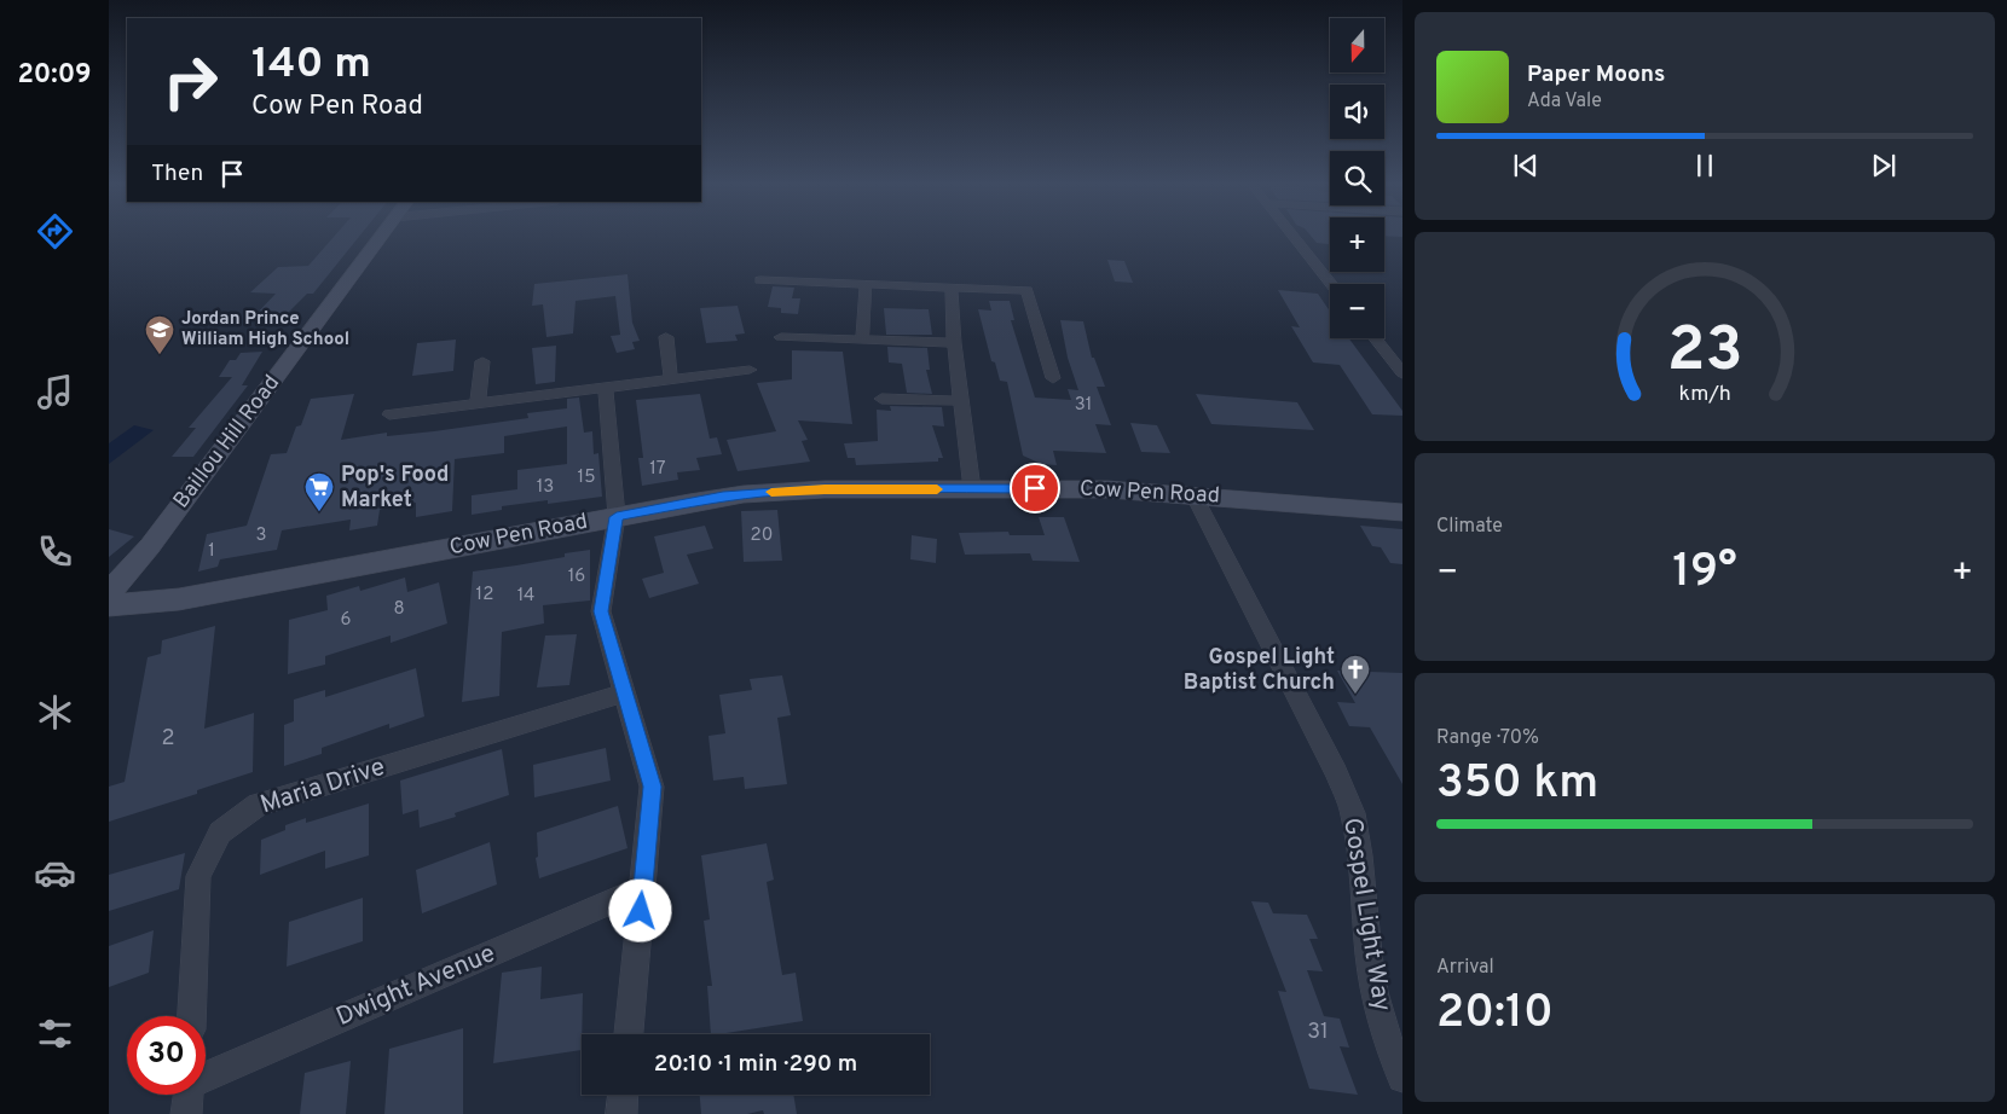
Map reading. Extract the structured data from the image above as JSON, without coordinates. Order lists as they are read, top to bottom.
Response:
{
  "streets": {
    "main road": ["Baillou Hill Road", "Cow Pen Road"],
    "street": ["Maria Drive", "Gospel Light Way", "Dwight Avenue"]
  },
  "crossings": [
    ["Cow Pen Road", "Gospel Light Way"]
  ],
  "places": {
    "school or university": ["Jordan Prince William High School"],
    "supermarket": ["Pop's Food Market"],
    "church": ["Gospel Light Baptist Church"]
  },
  "house_numbers": [
    "31",
    "17",
    "15",
    "13",
    "3",
    "20",
    "1",
    "16",
    "12",
    "14",
    "8",
    "6",
    "2",
    "31"
  ],
  "north": "bottom",
  "page": {
    "tabs": "20:09",
    "map_buttons": ["+", "−"],
    "turn": ["140 m", "Cow Pen Road"],
    "song": ["Paper Moons", "Ada Vale"],
    "then": "Then",
    "tile": [
      "Climate",
      ["Range · 70%", "350 km"],
      ["Arrival", "20:10"]
    ],
    "heat": ["−", "19°", "+"],
    "limit": "30",
    "trip": "20:10 · 1 min · 290 m",
    "gauge": ["23", "km/h"]
  }
}
